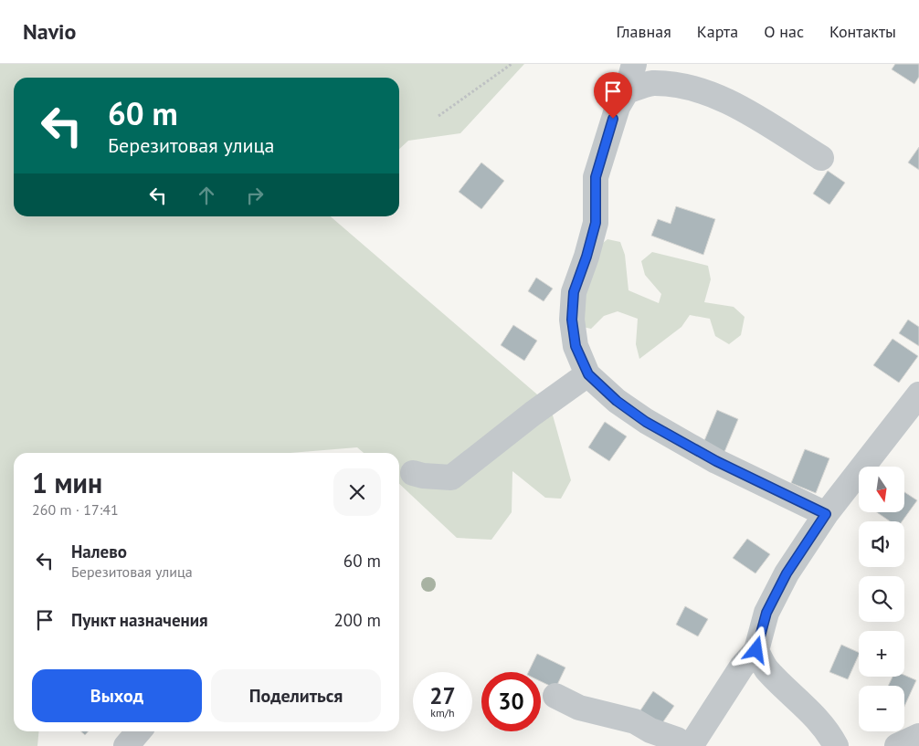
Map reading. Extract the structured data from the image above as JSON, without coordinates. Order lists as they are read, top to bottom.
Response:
{
  "north": "bottom",
  "page": {
    "header": "Navio",
    "nav": [
      "Главная",
      "Карта",
      "О нас",
      "Контакты"
    ],
    "turn": ["60 m", "Березитовая улица"],
    "heading": ["1 мин", "260 m · 17:41"],
    "map_buttons": ["+", "−"],
    "list": [
      {
        "name": "Налево",
        "note": "Березитовая улица",
        "value": "60 m"
      },
      {
        "name": "Пункт назначения",
        "value": "200 m"
      }
    ],
    "buttons": ["Выход", "Поделиться"],
    "speed": "27 km/h",
    "limit": "30"
  }
}
